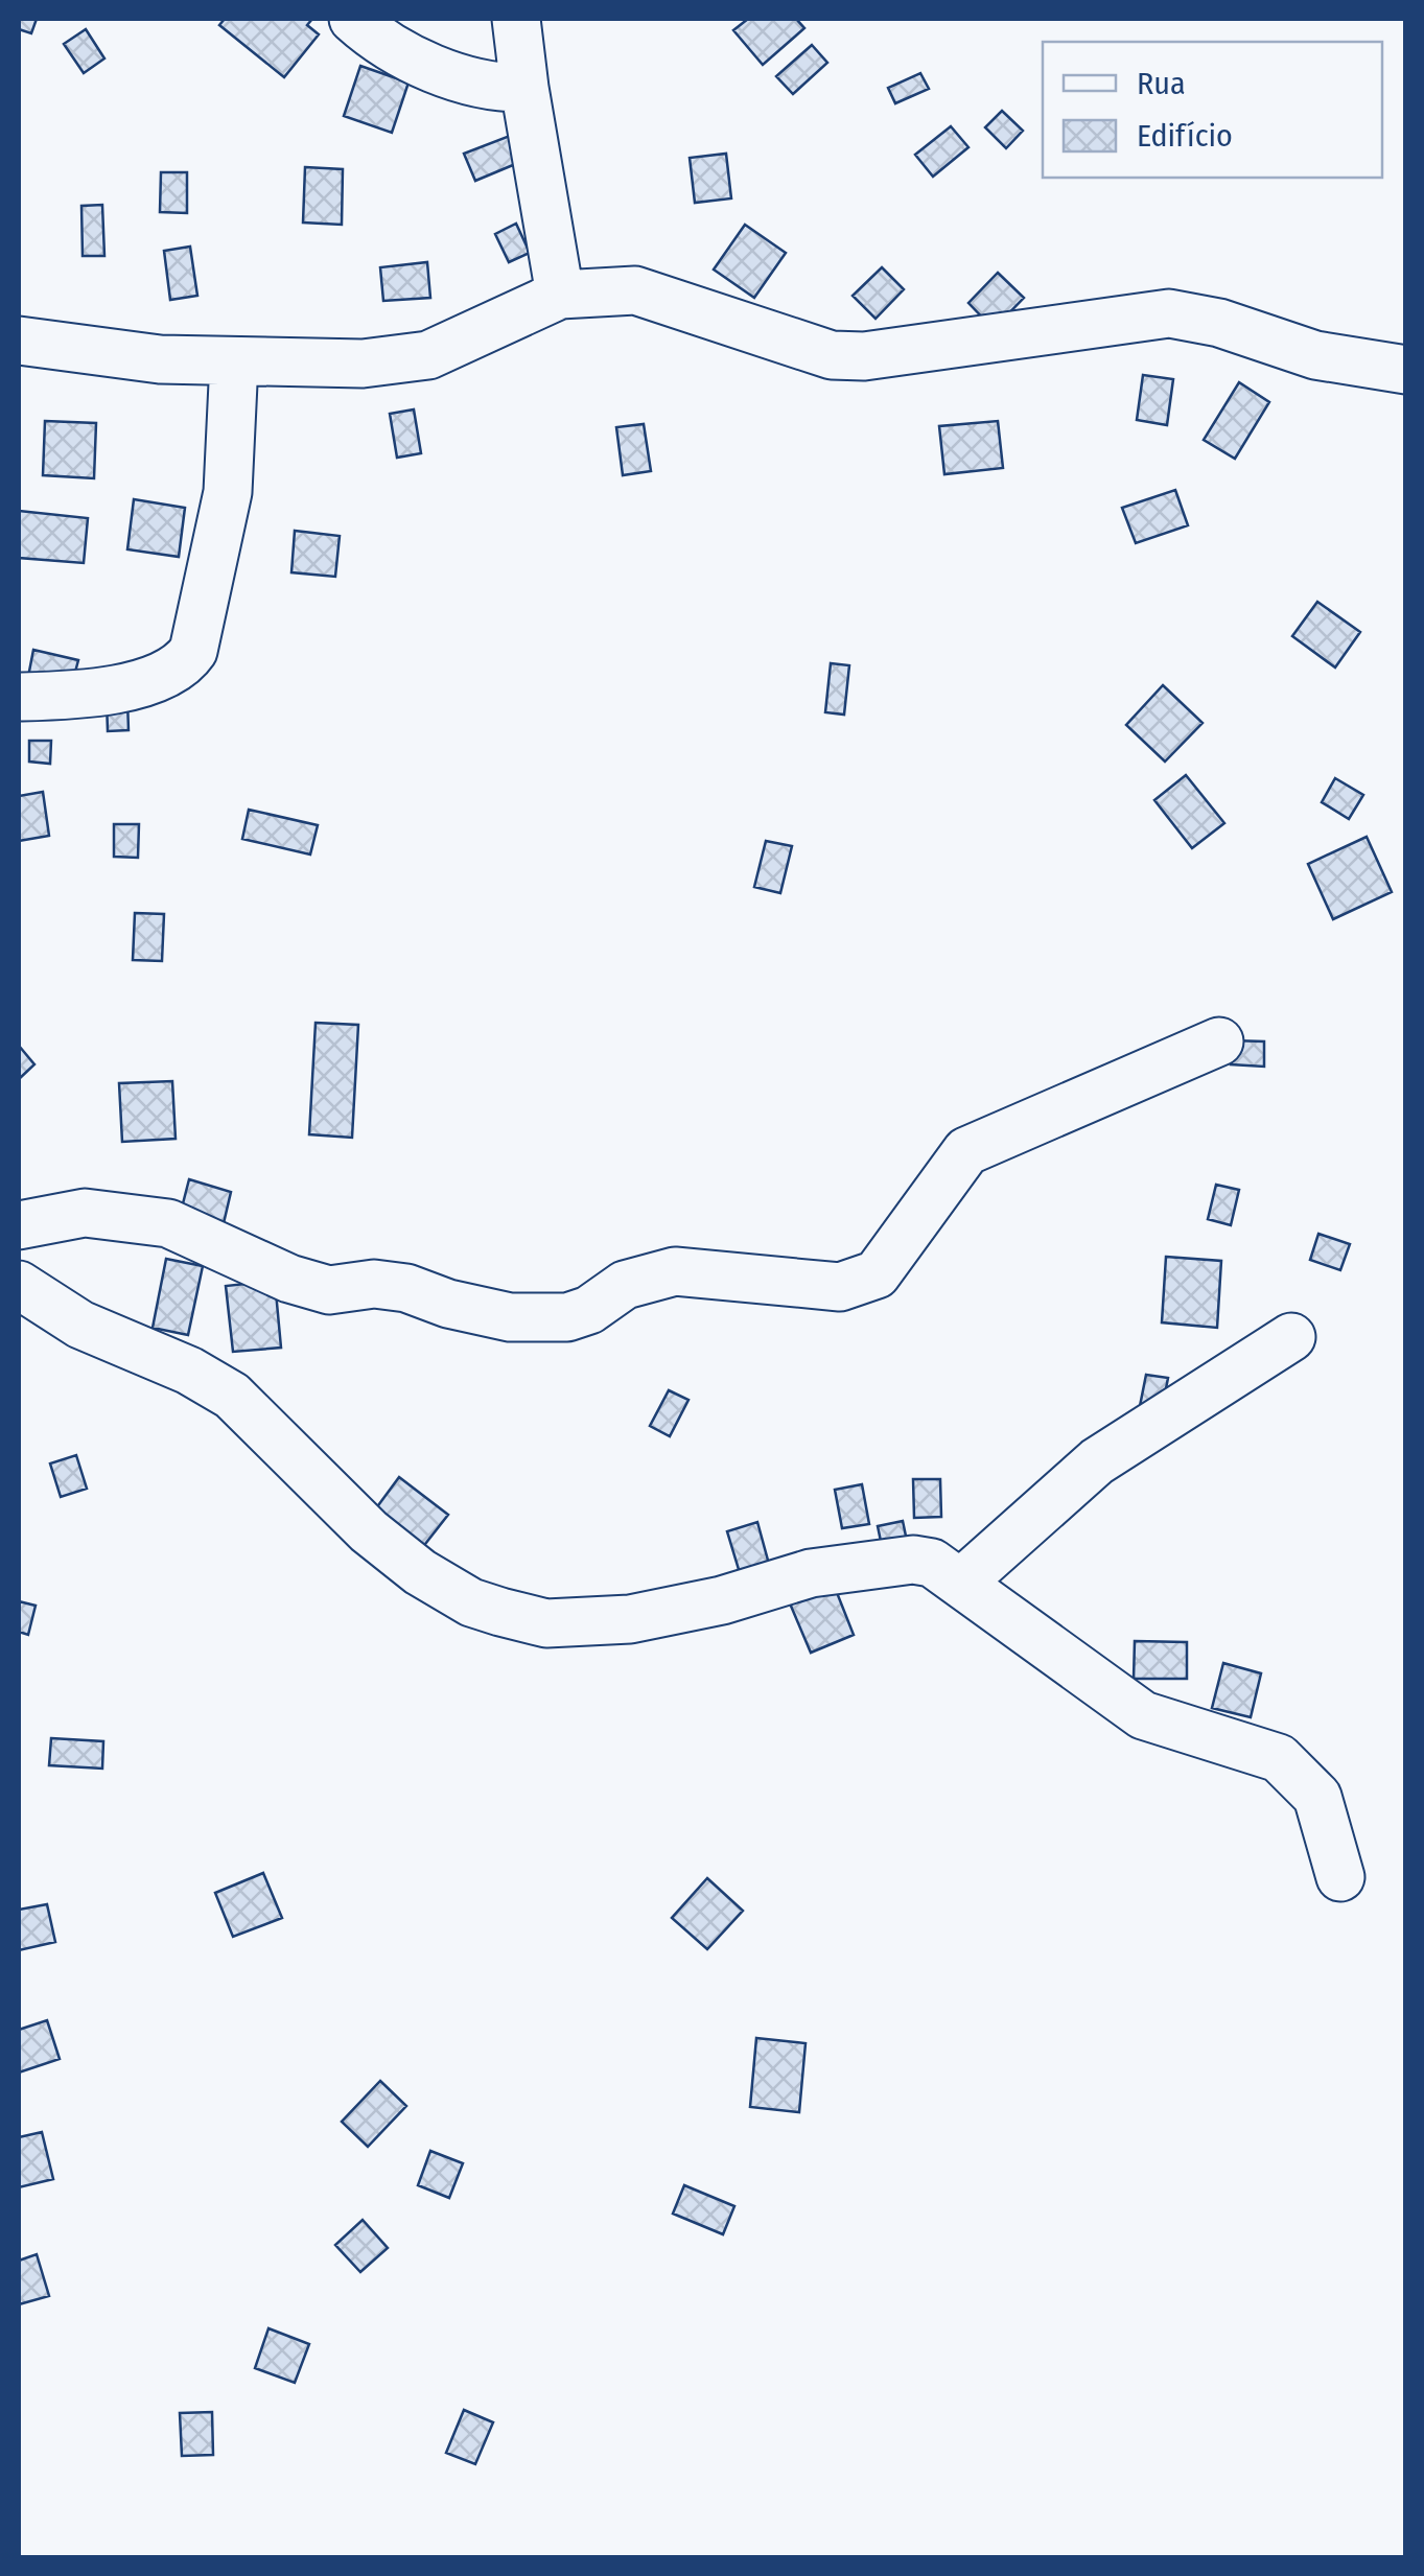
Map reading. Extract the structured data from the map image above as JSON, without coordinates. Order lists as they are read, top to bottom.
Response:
{
  "legend": ["Rua", "Edifício"]
}
